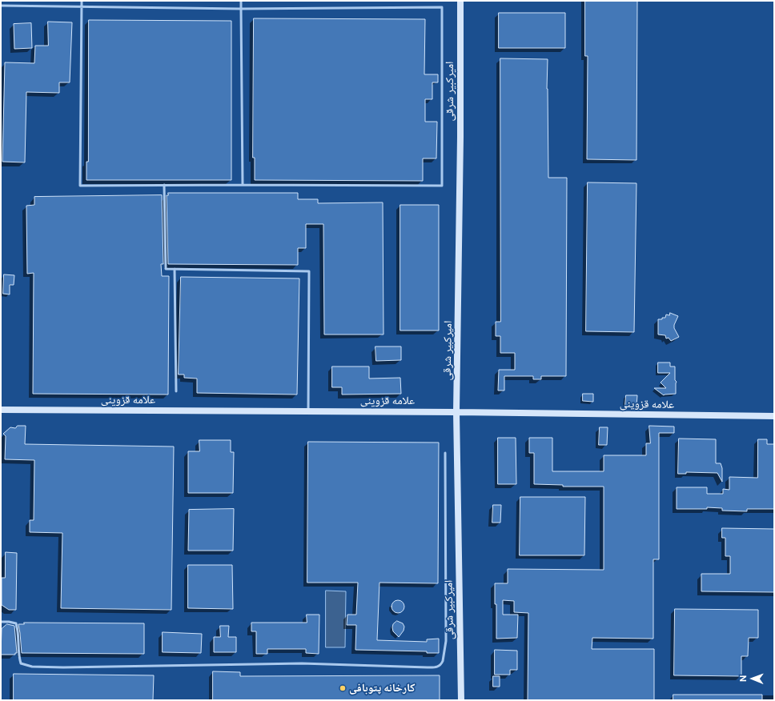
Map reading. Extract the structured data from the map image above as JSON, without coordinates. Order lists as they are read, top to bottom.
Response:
{
  "streets": {
    "street": ["امیرکبیر شرقی", "علامه قزوینی"]
  },
  "crossings": [
    ["امیرکبیر شرقی", "علامه قزوینی"]
  ],
  "places": ["کارخانه پتوبافی"],
  "north": "left"
}
